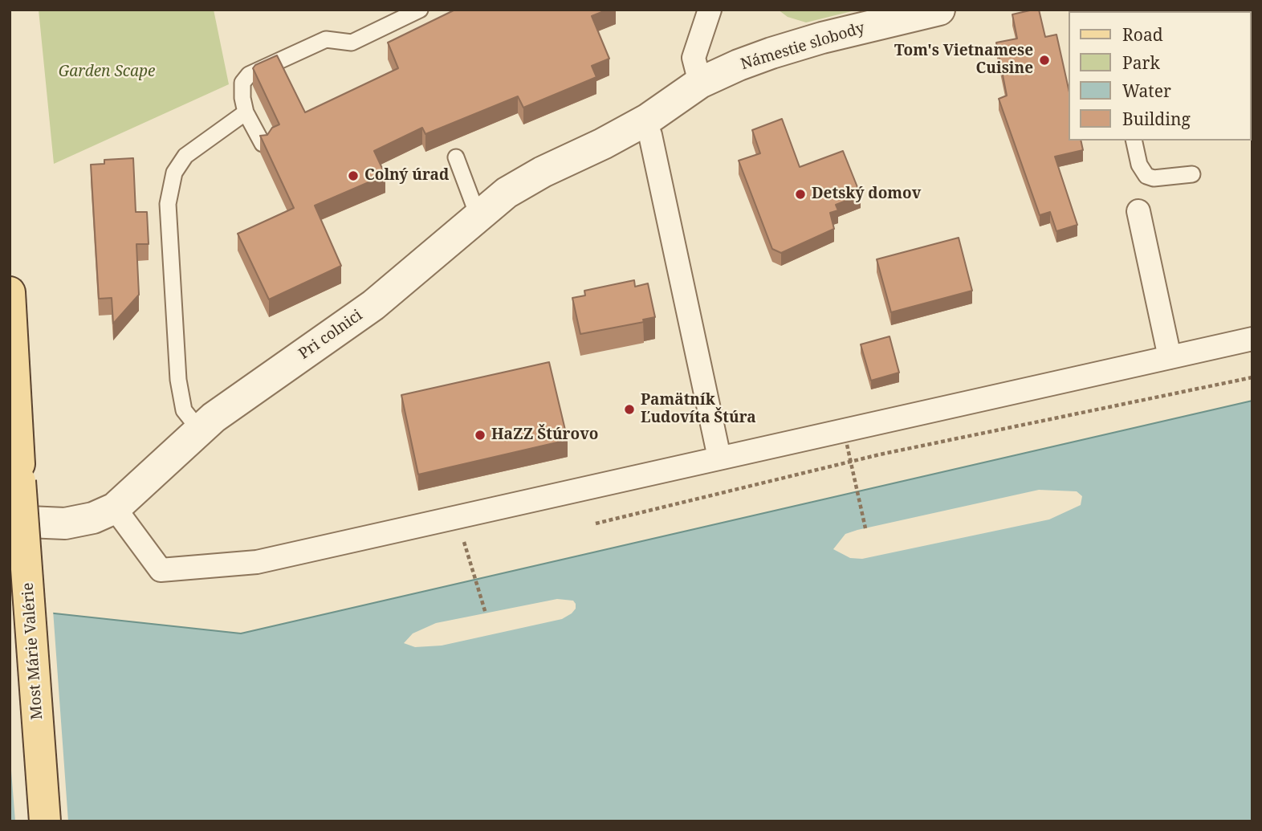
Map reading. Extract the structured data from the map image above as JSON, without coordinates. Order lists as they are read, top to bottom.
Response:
{
  "streets": {
    "main road": ["Most Márie Valérie"],
    "street": ["Námestie slobody", "Pri colnici"]
  },
  "crossings": [
    ["Námestie slobody", "Pri colnici"]
  ],
  "parks": ["Garden Scape"],
  "places": [
    "Tom's Vietnamese Cuisine",
    "Colný úrad",
    "Detský domov",
    "Pamätník Ľudovíta Štúra",
    "HaZZ Štúrovo"
  ],
  "legend": [
    "Road",
    "Park",
    "Water",
    "Building"
  ]
}
